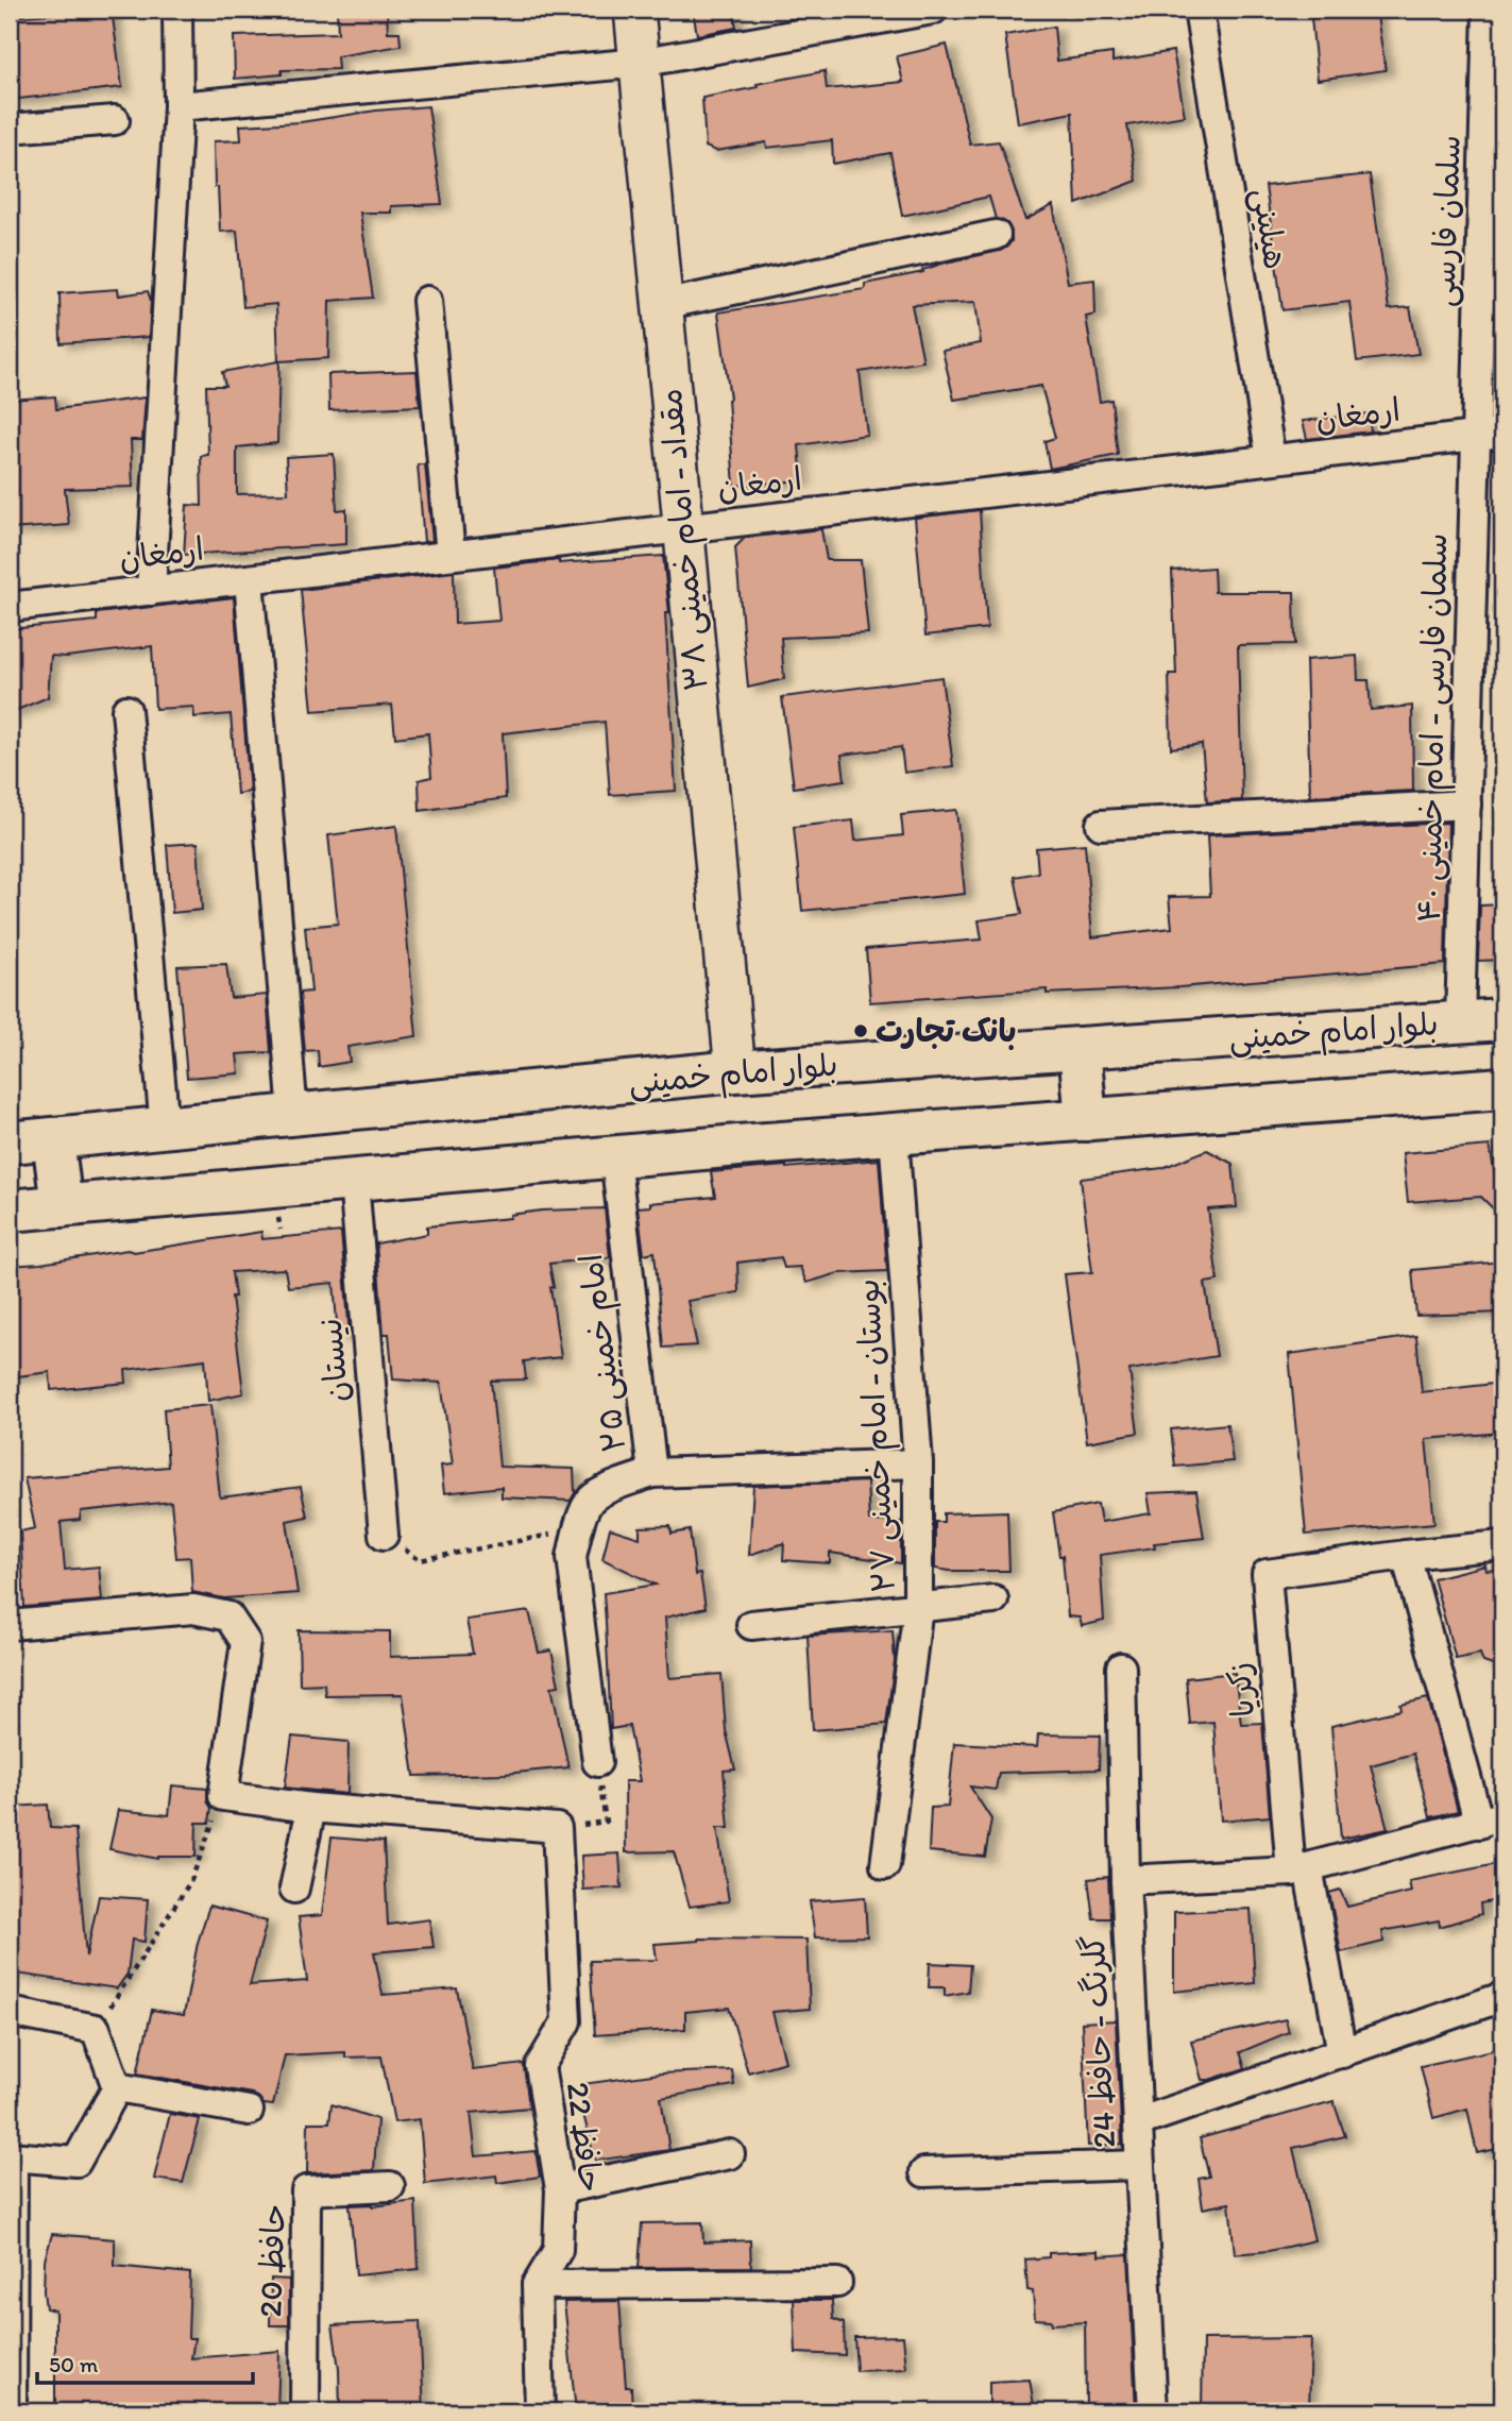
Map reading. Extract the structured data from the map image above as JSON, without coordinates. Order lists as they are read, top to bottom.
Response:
{
  "streets": {
    "main road": ["بلوار امام خمینی"],
    "street": [
      "سلمان فارسی",
      "هیلینی",
      "ارمغان",
      "مقداد - امام خمینی ۳۸",
      "سلمان فارسی - امام خمینی ۴۰",
      "امام خمینی ۲۵",
      "نیستان",
      "بوستان - امام خمینی ۲۷",
      "زکریا",
      "گلرنگ - حافظ 24",
      "حافظ 22",
      "حافظ 20"
    ]
  },
  "crossings": [
    ["سلمان فارسی", "ارمغان"],
    ["سلمان فارسی", "سلمان فارسی - امام خمینی ۴۰"],
    ["هیلینی", "ارمغان"],
    ["ارمغان", "مقداد - امام خمینی ۳۸"],
    ["ارمغان", "سلمان فارسی - امام خمینی ۴۰"],
    ["مقداد - امام خمینی ۳۸", "بلوار امام خمینی"],
    ["سلمان فارسی - امام خمینی ۴۰", "بلوار امام خمینی"]
  ],
  "places": ["بانک تجارت"],
  "scale_bar": "50 m"
}
